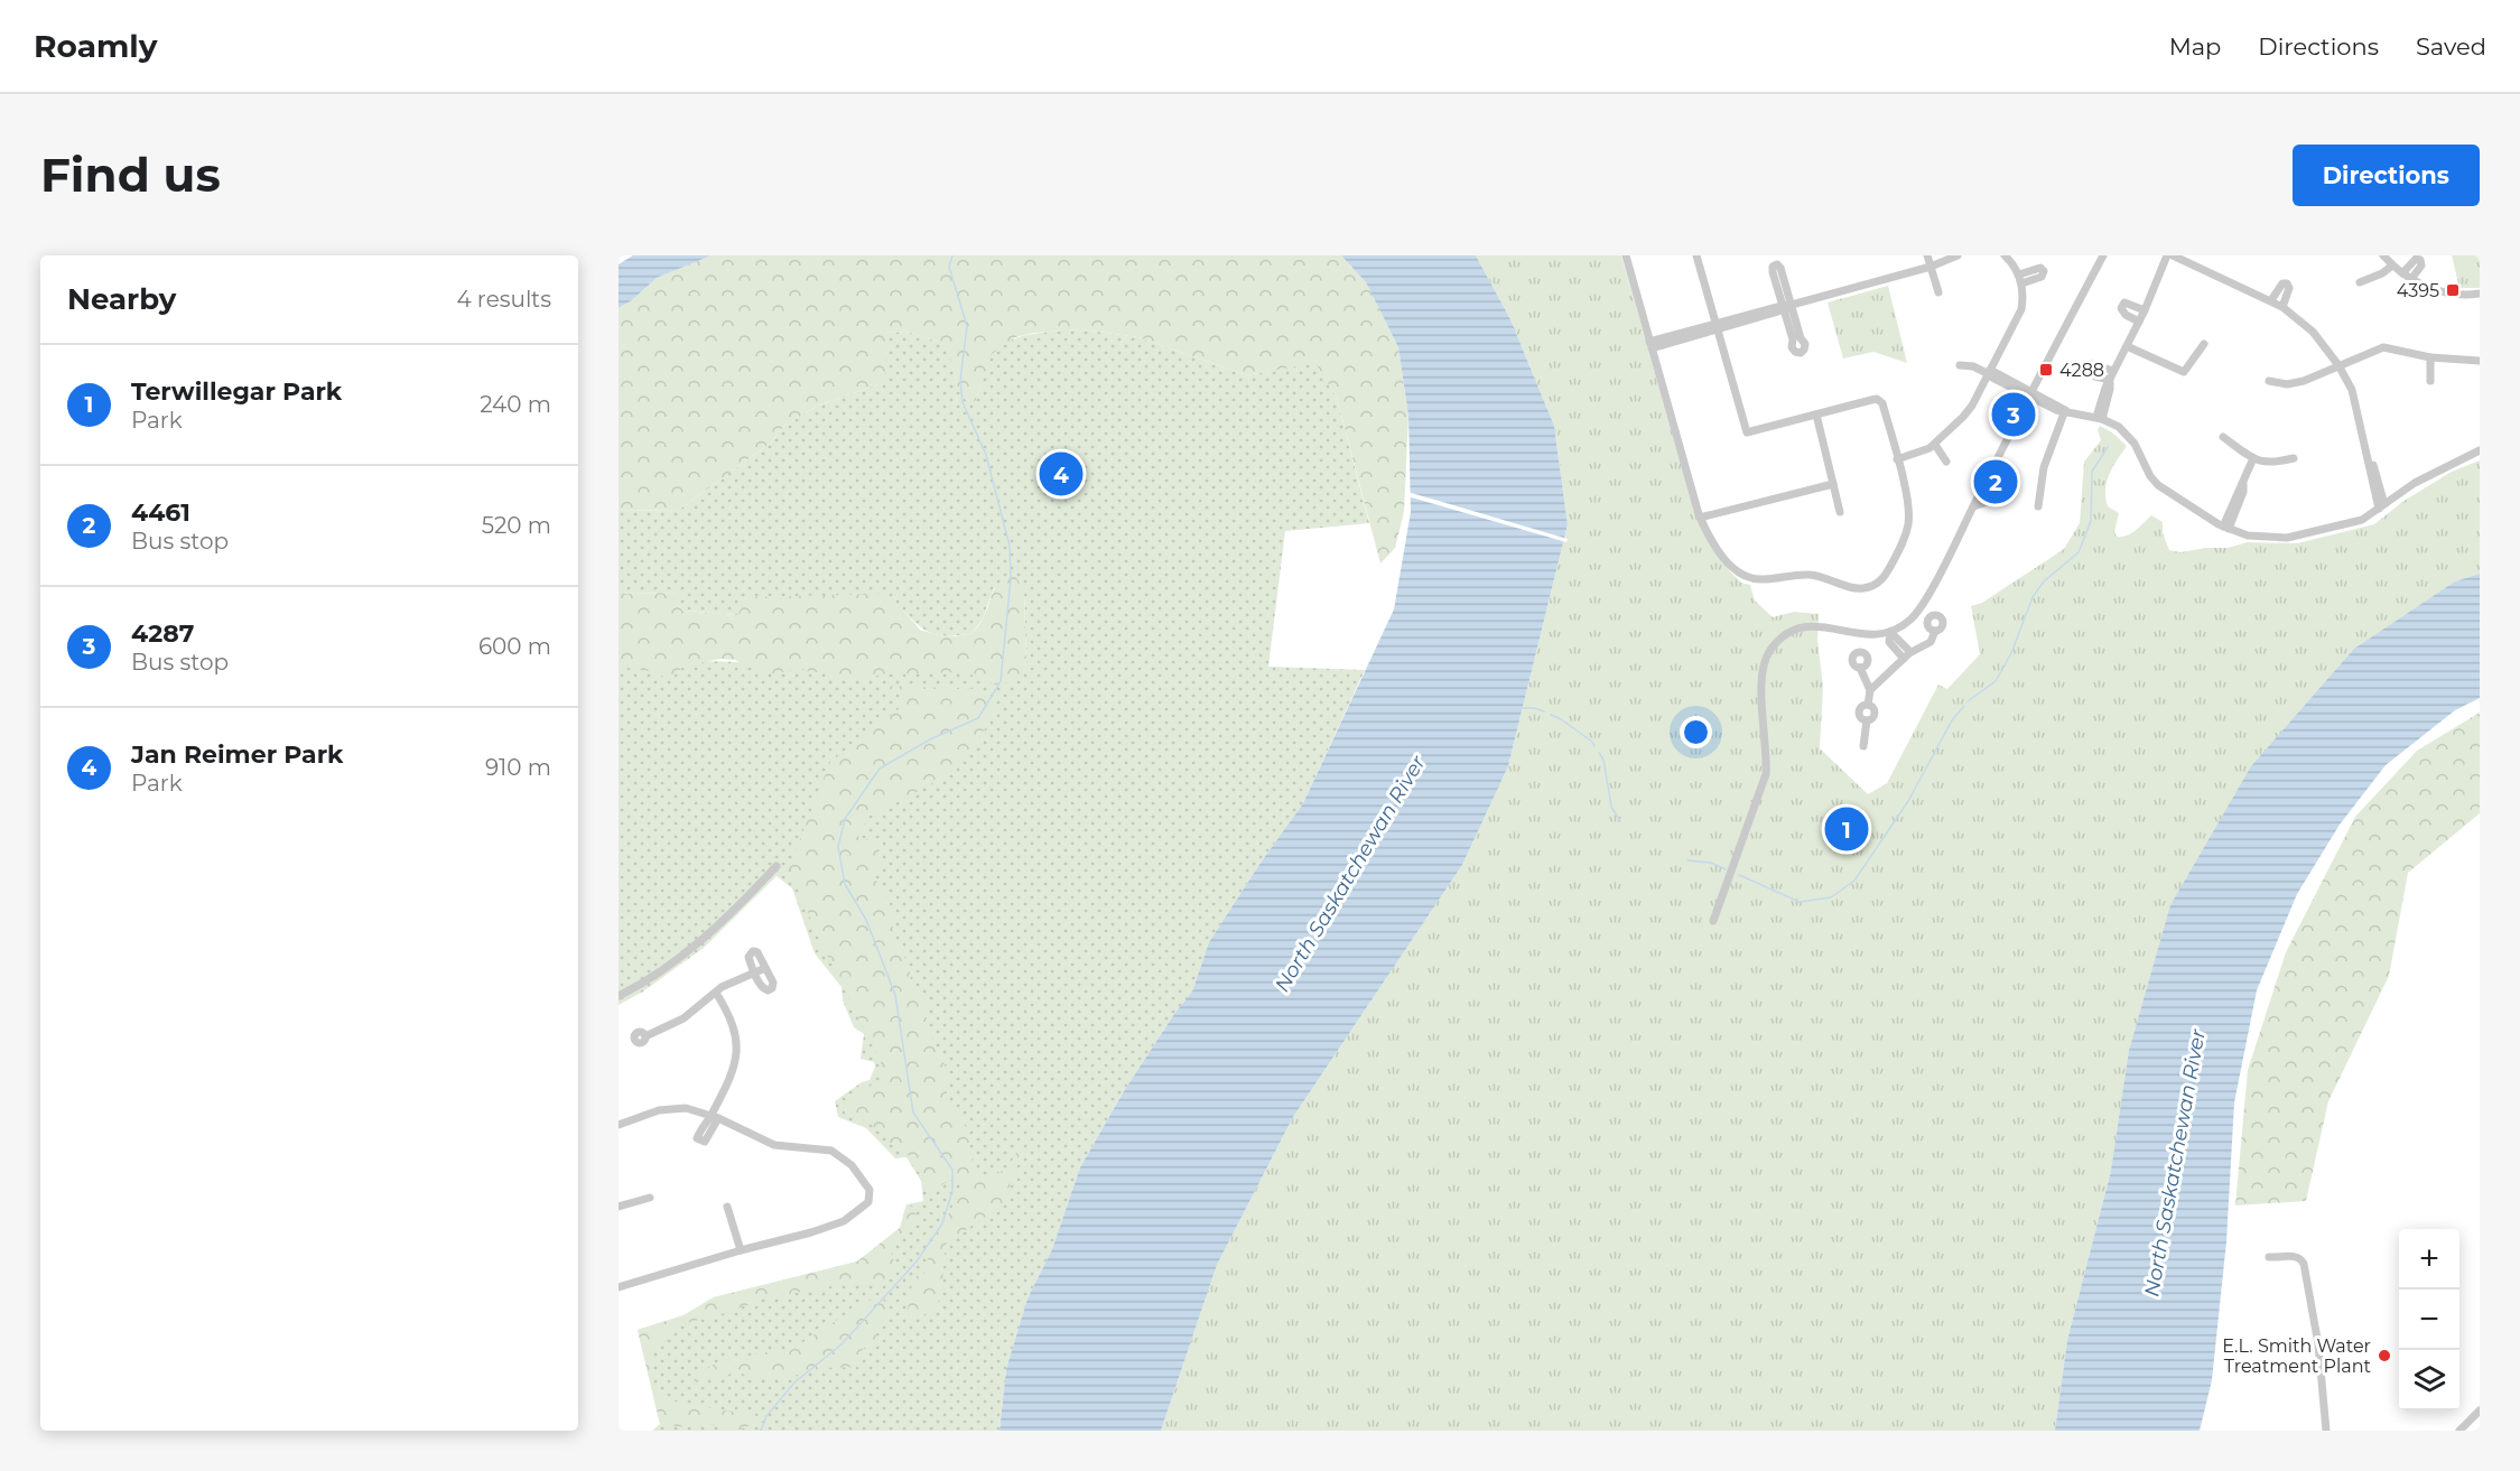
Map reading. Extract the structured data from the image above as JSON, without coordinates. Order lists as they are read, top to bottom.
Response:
{
  "water": ["North Saskatchewan River"],
  "places": {
    "transit": ["4395", "4288"],
    "other": ["E.L. Smith Water Treatment Plant"]
  },
  "page": {
    "header": "Roamly",
    "nav": ["Map", "Directions", "Saved"],
    "buttons": "Directions",
    "title": "Find us",
    "heading": ["Nearby", "4 results"],
    "list": [
      {
        "mark": "1",
        "name": "Terwillegar Park",
        "note": "Park",
        "value": "240 m"
      },
      {
        "mark": "2",
        "name": "4461",
        "note": "Bus stop",
        "value": "520 m"
      },
      {
        "mark": "3",
        "name": "4287",
        "note": "Bus stop",
        "value": "600 m"
      },
      {
        "mark": "4",
        "name": "Jan Reimer Park",
        "note": "Park",
        "value": "910 m"
      }
    ],
    "pins": [
      "3",
      "4",
      "2",
      "1"
    ],
    "map_buttons": ["+", "−"]
  }
}
